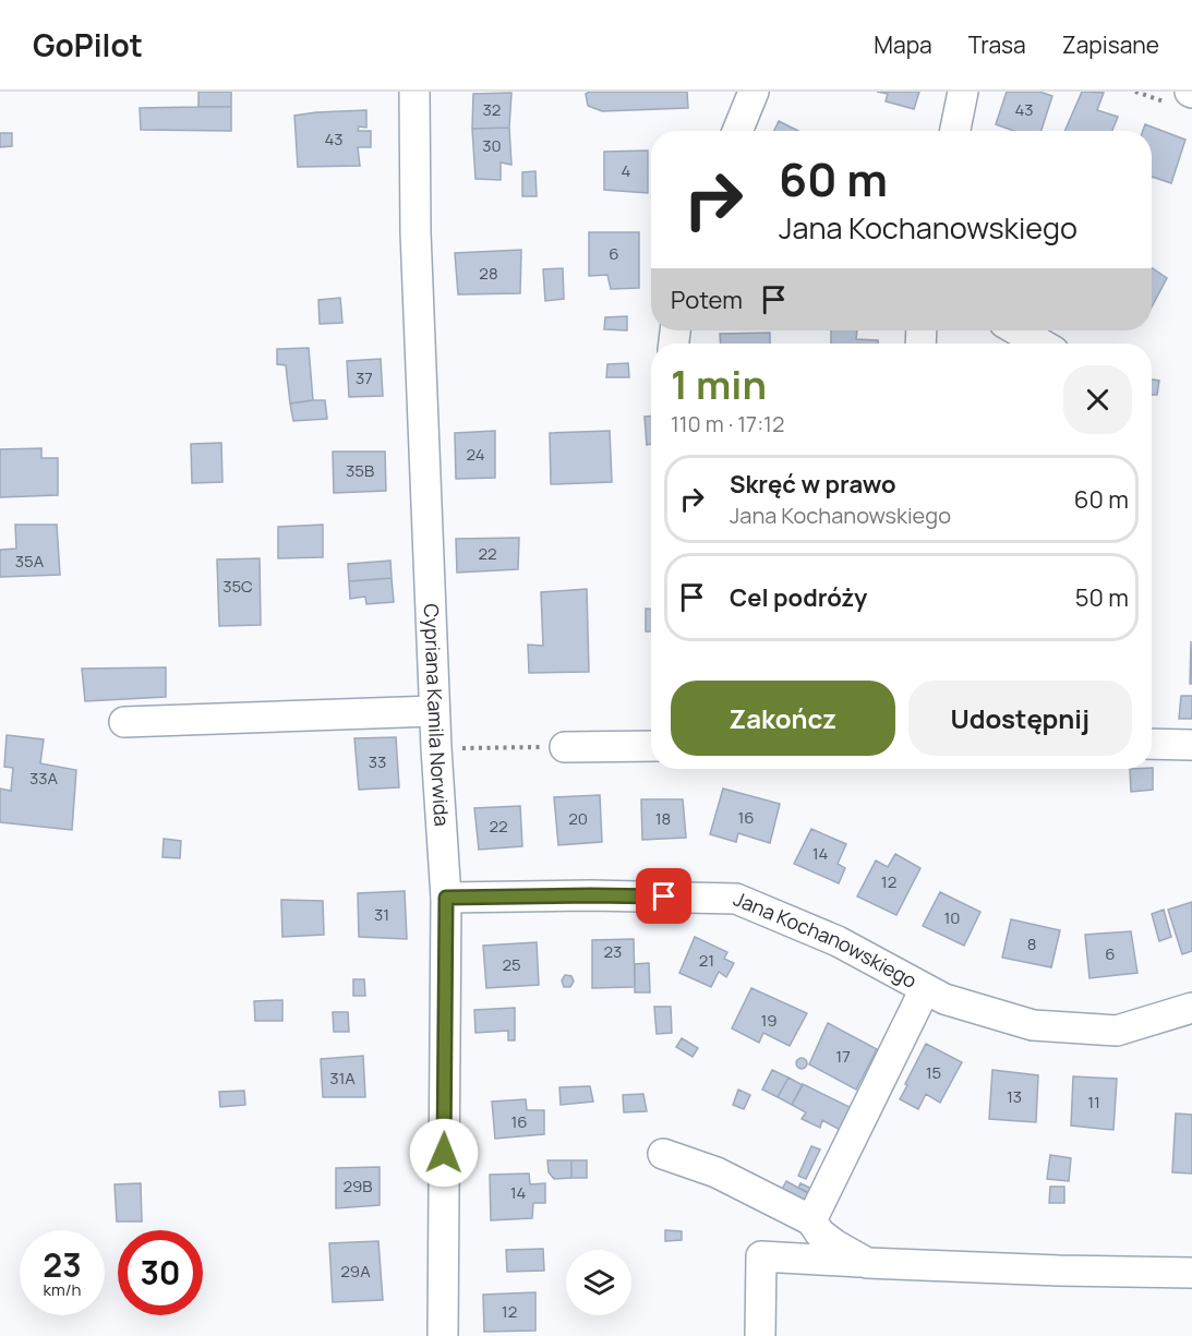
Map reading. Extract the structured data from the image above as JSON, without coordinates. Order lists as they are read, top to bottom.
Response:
{
  "streets": {
    "street": ["Cypriana Kamila Norwida", "Jana Kochanowskiego"]
  },
  "crossings": [
    ["Cypriana Kamila Norwida", "Jana Kochanowskiego"]
  ],
  "house_numbers": [
    "32",
    "43",
    "43",
    "30",
    "4",
    "6",
    "28",
    "37",
    "24",
    "35B",
    "22",
    "35A",
    "35C",
    "33",
    "33A",
    "16",
    "20",
    "18",
    "22",
    "14",
    "12",
    "31",
    "10",
    "8",
    "23",
    "6",
    "21",
    "25",
    "19",
    "17",
    "15",
    "31A",
    "13",
    "11",
    "16",
    "29B",
    "14",
    "29A",
    "12"
  ],
  "page": {
    "header": "GoPilot",
    "nav": ["Mapa", "Trasa", "Zapisane"],
    "turn": ["60 m", "Jana Kochanowskiego"],
    "then": "Potem",
    "heading": ["1 min", "110 m · 17:12"],
    "list": [
      {
        "name": "Skręć w prawo",
        "note": "Jana Kochanowskiego",
        "value": "60 m"
      },
      {
        "name": "Cel podróży",
        "value": "50 m"
      }
    ],
    "buttons": ["Zakończ", "Udostępnij"],
    "speed": "23 km/h",
    "limit": "30"
  }
}
